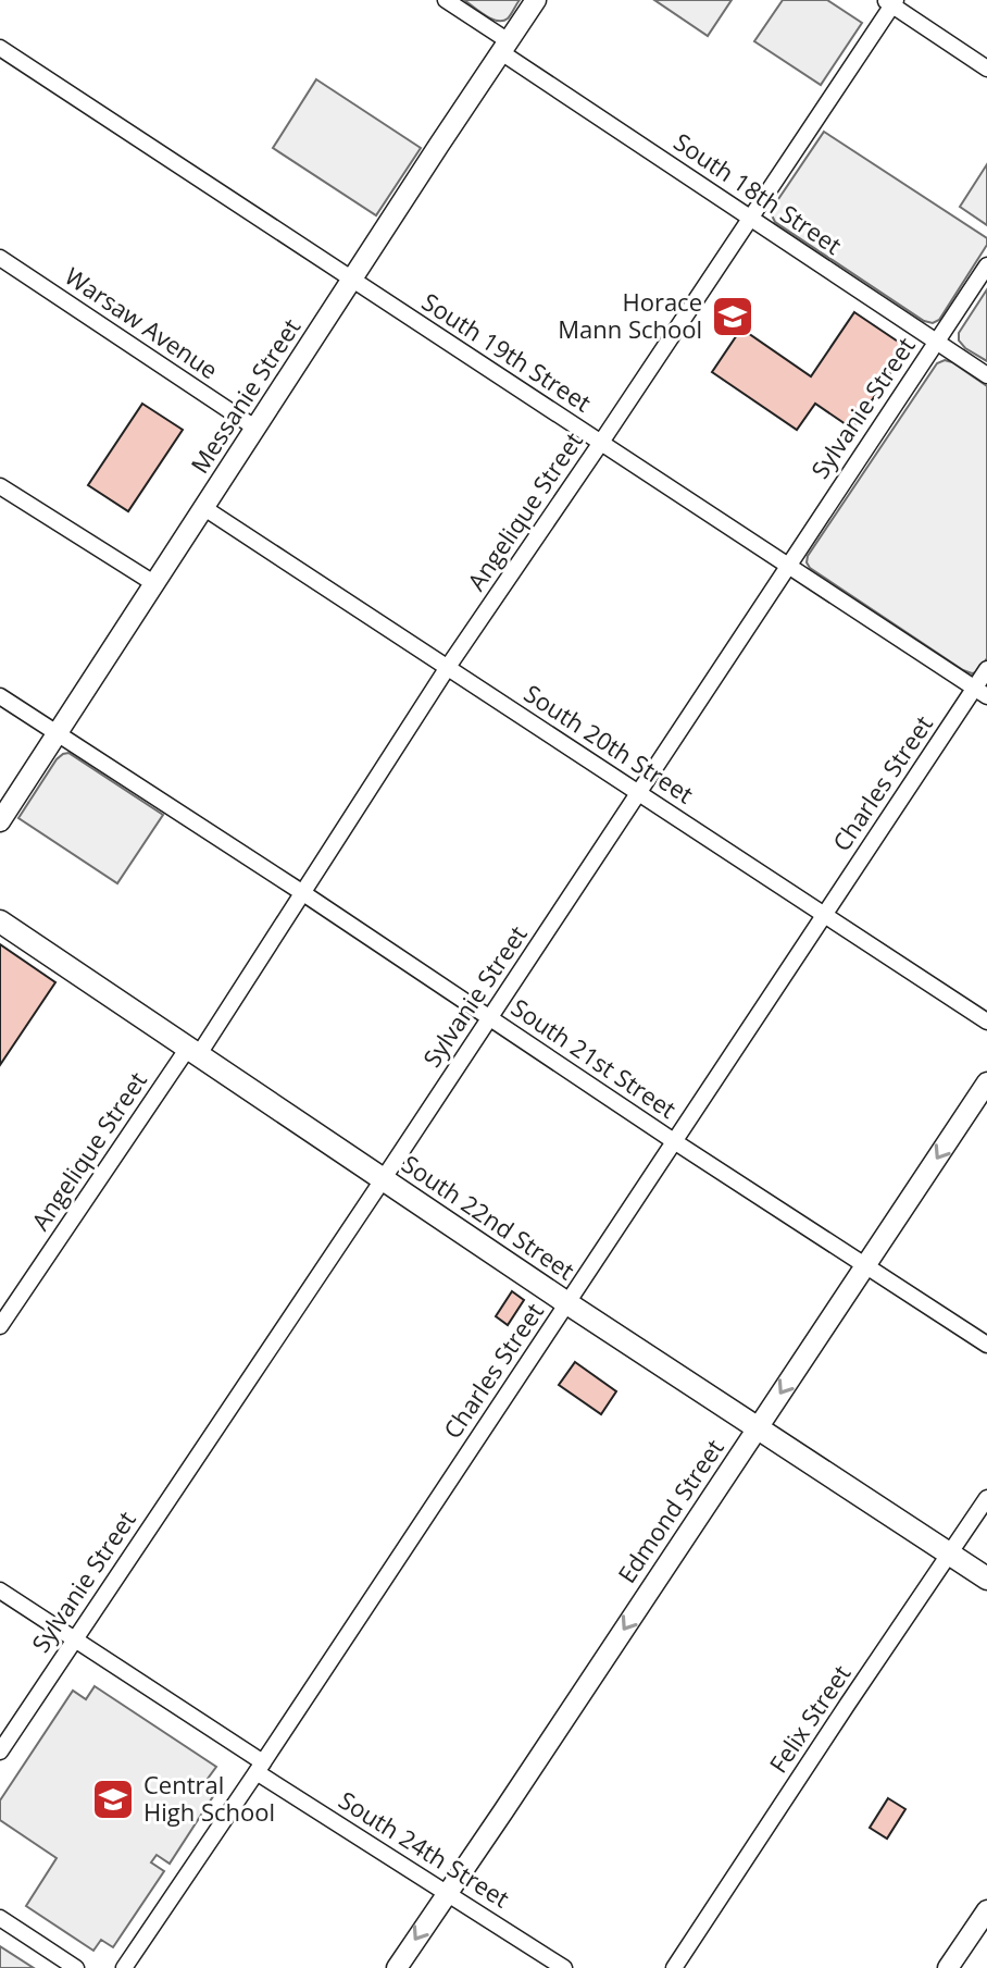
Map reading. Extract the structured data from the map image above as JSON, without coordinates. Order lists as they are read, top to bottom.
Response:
{
  "streets": {
    "main road": ["South 22nd Street"],
    "street": [
      "South 18th Street",
      "Warsaw Avenue",
      "South 19th Street",
      "Messanie Street",
      "Sylvanie Street",
      "Angelique Street",
      "South 20th Street",
      "Charles Street",
      "South 21st Street",
      "Edmond Street",
      "Felix Street",
      "South 24th Street"
    ]
  },
  "crossings": [
    ["South 18th Street", "Messanie Street"],
    ["South 18th Street", "Sylvanie Street"],
    ["South 18th Street", "Angelique Street"],
    ["Warsaw Avenue", "Messanie Street"],
    ["South 19th Street", "Messanie Street"],
    ["South 19th Street", "Sylvanie Street"],
    ["South 19th Street", "Angelique Street"],
    ["South 19th Street", "Charles Street"],
    ["Messanie Street", "South 20th Street"],
    ["Messanie Street", "South 21st Street"],
    ["Sylvanie Street", "South 20th Street"],
    ["Sylvanie Street", "South 21st Street"],
    ["Sylvanie Street", "South 22nd Street"],
    ["Sylvanie Street", "South 24th Street"],
    ["Angelique Street", "South 20th Street"],
    ["Angelique Street", "South 21st Street"],
    ["Angelique Street", "South 22nd Street"],
    ["South 20th Street", "Charles Street"],
    ["Charles Street", "South 21st Street"],
    ["Charles Street", "South 22nd Street"],
    ["Charles Street", "South 24th Street"],
    ["South 21st Street", "Edmond Street"],
    ["South 22nd Street", "Edmond Street"],
    ["South 22nd Street", "Felix Street"],
    ["Edmond Street", "South 24th Street"]
  ],
  "one_way": ["Edmond Street"],
  "places": {
    "school or university": ["Horace Mann School", "Central High School"]
  }
}
